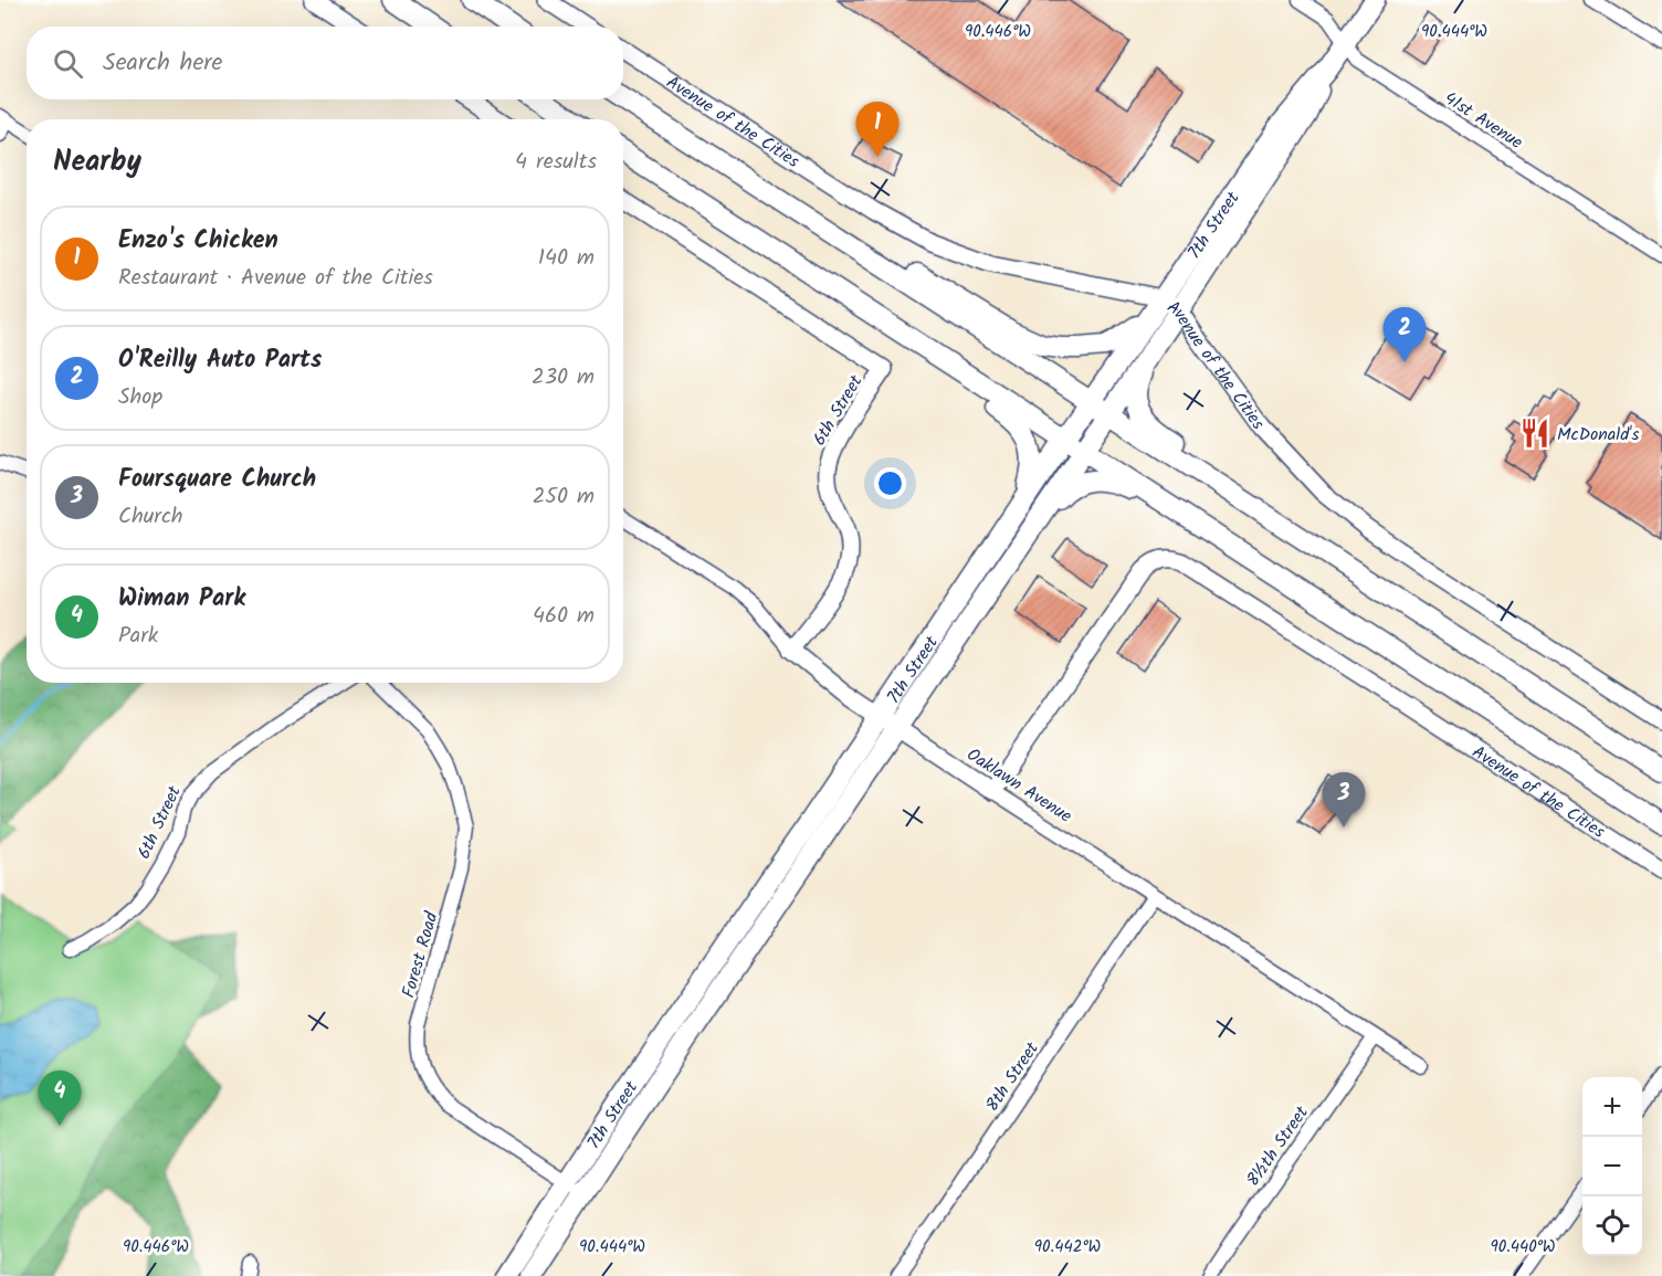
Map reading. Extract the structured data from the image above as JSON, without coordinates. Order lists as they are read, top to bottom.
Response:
{
  "streets": {
    "main road": ["7th Street"],
    "street": [
      "41st Avenue",
      "Avenue of the Cities",
      "6th Street",
      "Oaklawn Avenue",
      "Forest Road",
      "8th Street",
      "8½th Street"
    ]
  },
  "crossings": [
    ["41st Avenue", "7th Street"],
    ["Avenue of the Cities", "7th Street"],
    ["Avenue of the Cities", "Oaklawn Avenue"],
    ["7th Street", "Oaklawn Avenue"],
    ["7th Street", "Forest Road"],
    ["6th Street", "Oaklawn Avenue"],
    ["Oaklawn Avenue", "8th Street"],
    ["Oaklawn Avenue", "8½th Street"]
  ],
  "places": {
    "restaurant": ["McDonald's"]
  },
  "page": {
    "search": "Search here",
    "pins": [
      "1",
      "2",
      "3",
      "4"
    ],
    "heading": ["Nearby", "4 results"],
    "list": [
      {
        "mark": "1",
        "name": "Enzo's Chicken",
        "note": "Restaurant · Avenue of the Cities",
        "value": "140 m"
      },
      {
        "mark": "2",
        "name": "O'Reilly Auto Parts",
        "note": "Shop",
        "value": "230 m"
      },
      {
        "mark": "3",
        "name": "Foursquare Church",
        "note": "Church",
        "value": "250 m"
      },
      {
        "mark": "4",
        "name": "Wiman Park",
        "note": "Park",
        "value": "460 m"
      }
    ],
    "map_buttons": ["+", "−"]
  },
  "coordinates": [
    "90.444°W",
    "90.446°W",
    "90.442°W",
    "90.440°W"
  ]
}
